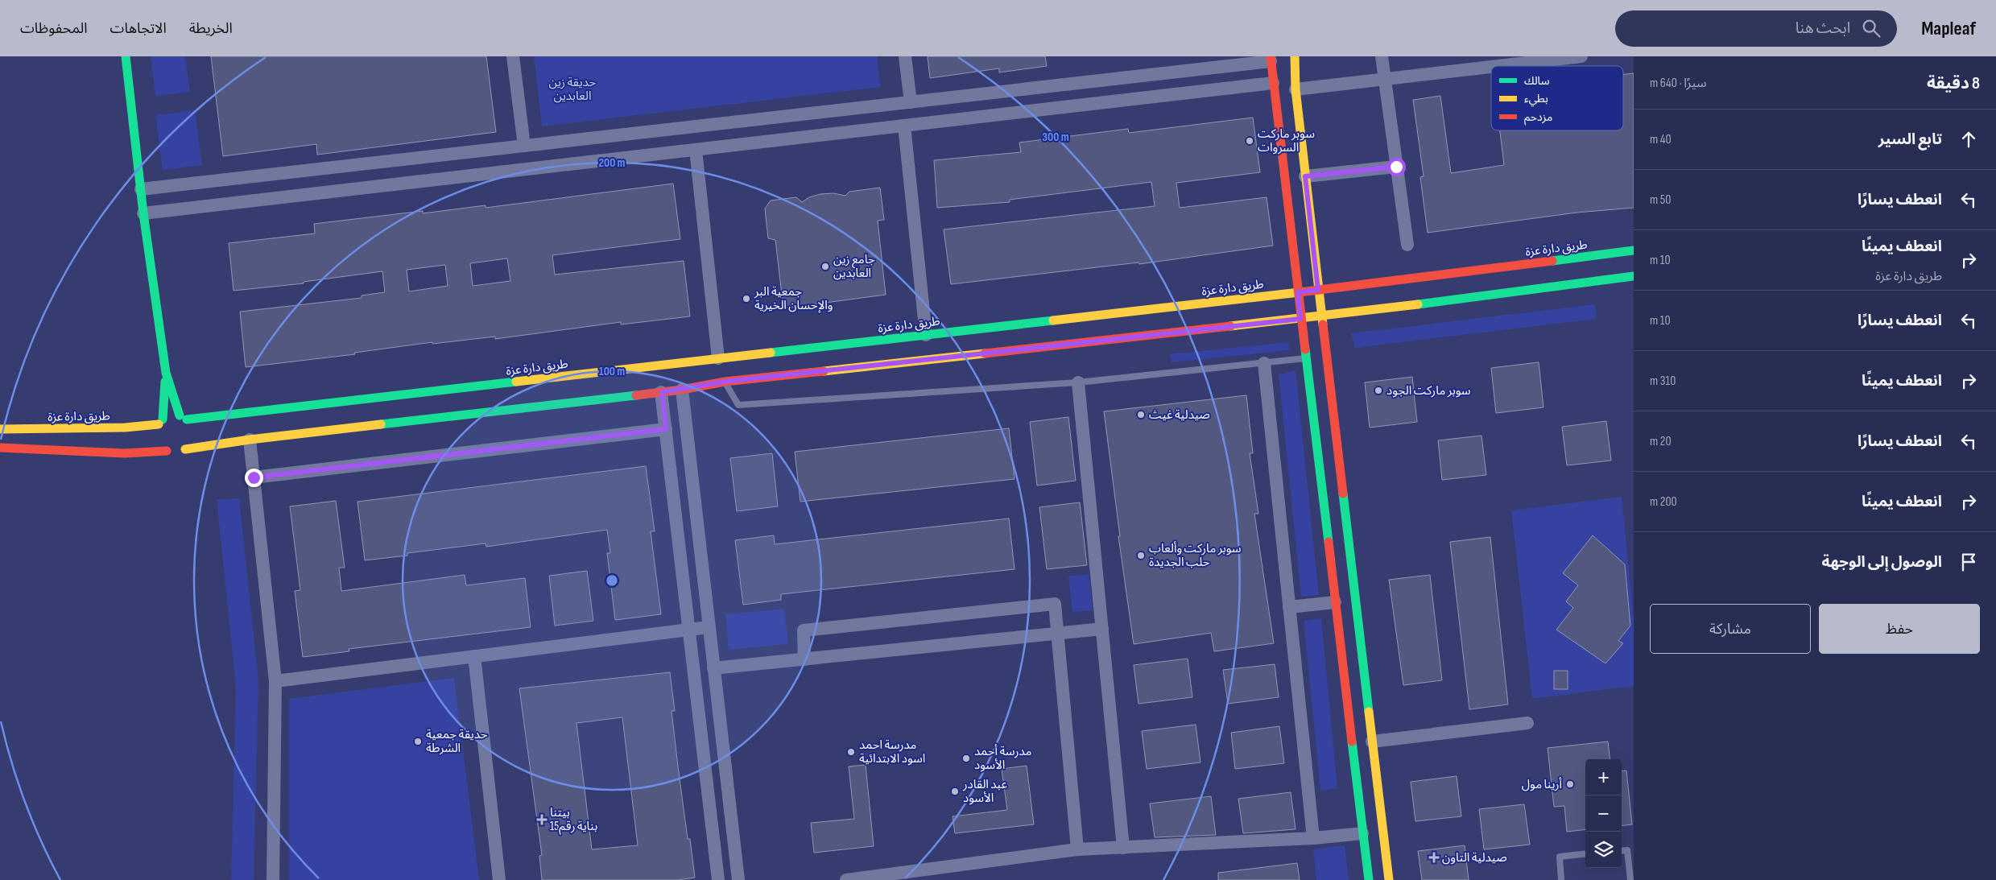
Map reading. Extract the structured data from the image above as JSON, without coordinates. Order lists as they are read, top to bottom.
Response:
{
  "streets": {
    "main road": ["طريق دارة عزة"]
  },
  "parks": ["حديقة زين العابدين"],
  "places": {
    "other": [
      "سوبر ماركت السروات",
      "جامع زين العابدين",
      "جمعية البر والإحسان الخيرية",
      "سوبر ماركت الجود",
      "صيدلية غيث",
      "سوبر ماركت وألعاب حلب الجديدة",
      "حديقة جمعية الشرطة",
      "مدرسة احمد اسود الابتدائية",
      "مدرسة أحمد الأسود",
      "أرينا مول",
      "عبد القادر الأسود"
    ],
    "health": ["بيتنا بناية رقم15", "صيدلية التاون"]
  },
  "legend": ["سالك", "بطيء", "مزدحم"],
  "page": {
    "header": "Mapleaf",
    "search": "ابحث هنا",
    "nav": ["الخريطة", "الاتجاهات", "المحفوظات"],
    "heading": ["8 دقيقة", "سيرًا · 640 m"],
    "list": [
      ["تابع السير", "40 m"],
      ["انعطف يسارًا", "50 m"],
      ["انعطف يمينًا", "طريق دارة عزة", "10 m"],
      ["انعطف يسارًا", "10 m"],
      ["انعطف يمينًا", "310 m"],
      ["انعطف يسارًا", "20 m"],
      ["انعطف يمينًا", "200 m"],
      "الوصول إلى الوجهة"
    ],
    "buttons": ["حفظ", "مشاركة"],
    "map_buttons": ["+", "−"]
  },
  "rings": ["300 m", "200 m", "100 m"]
}
